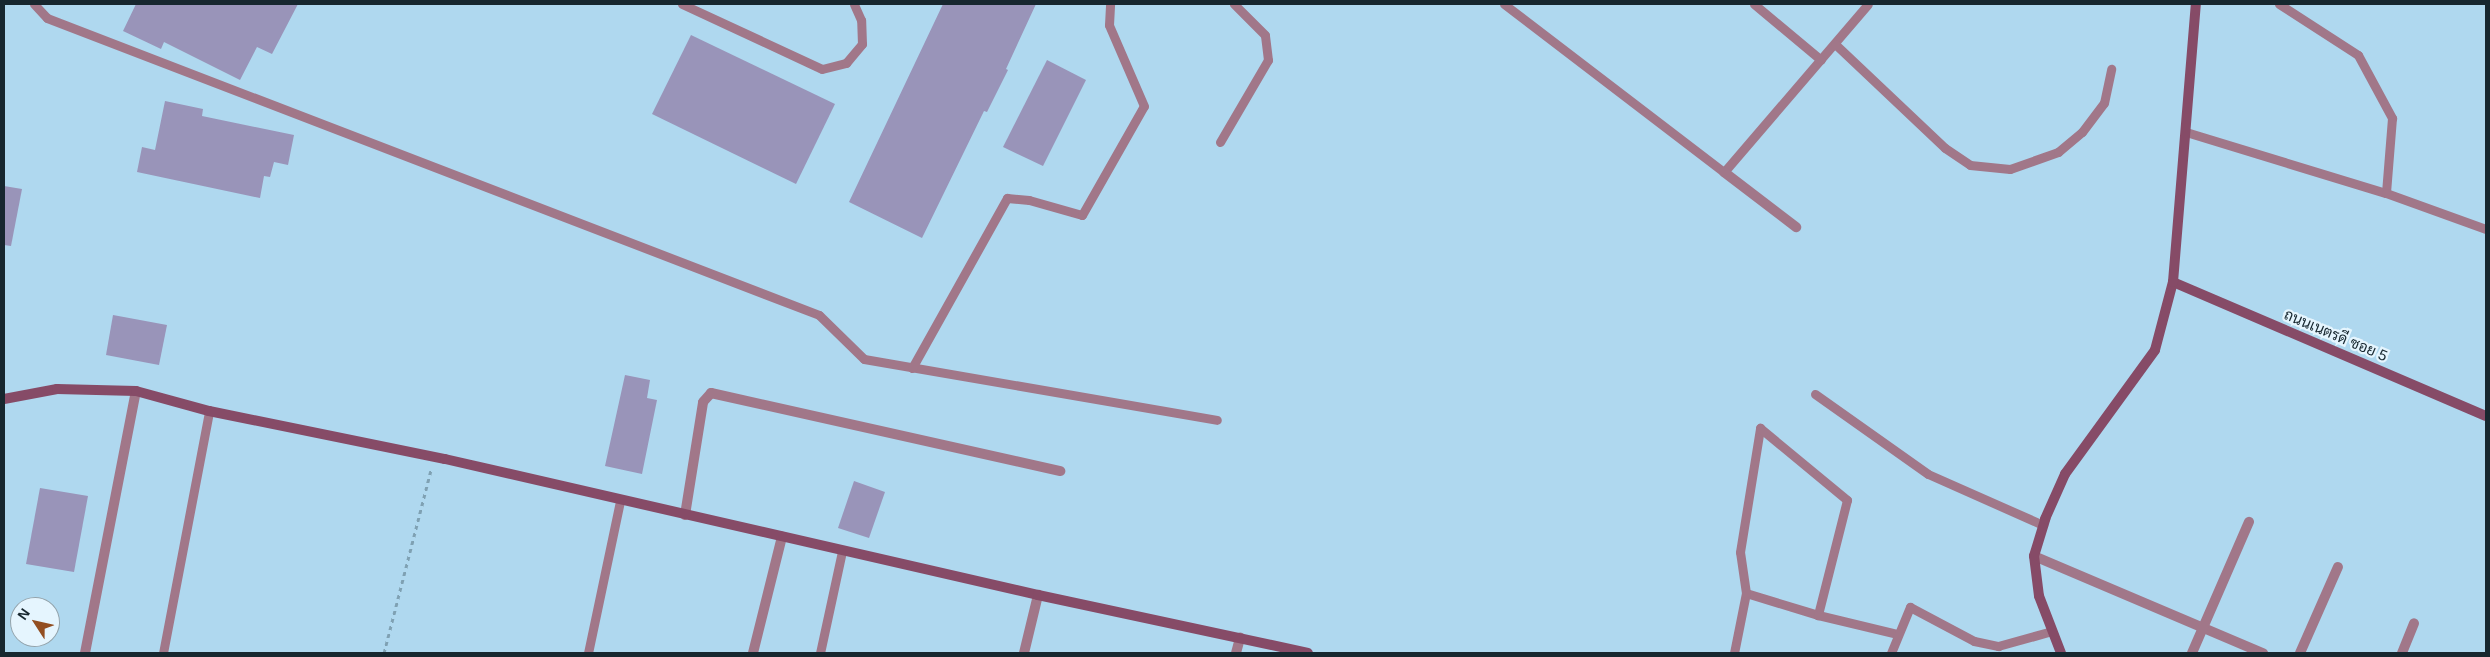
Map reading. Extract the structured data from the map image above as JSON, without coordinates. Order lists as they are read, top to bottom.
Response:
{
  "streets": {
    "street": ["ถนนเนตรดี ซอย 5"]
  },
  "north": "top left"
}
